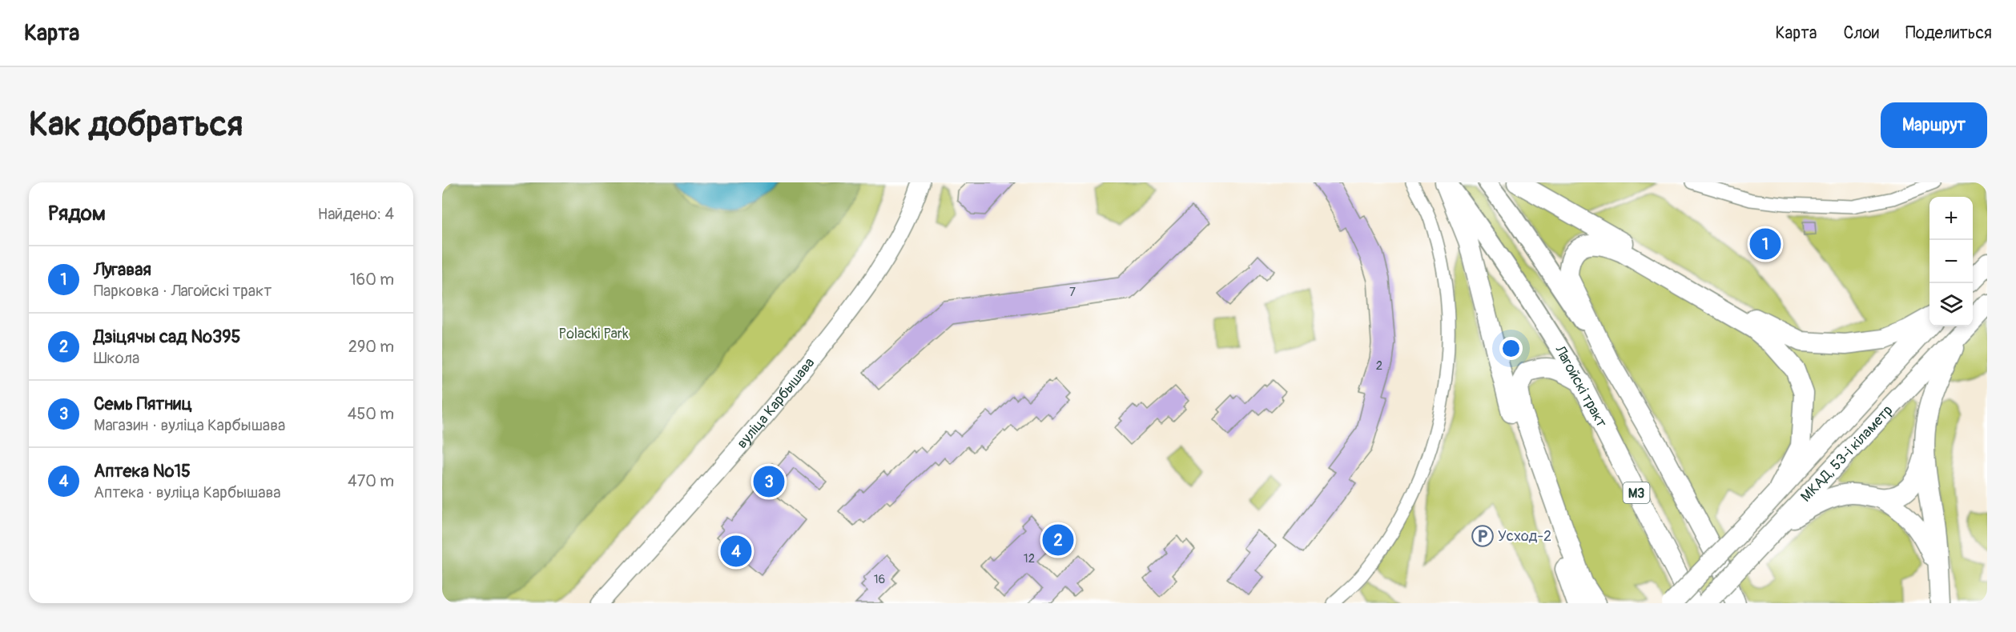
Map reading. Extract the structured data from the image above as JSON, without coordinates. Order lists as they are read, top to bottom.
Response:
{
  "streets": {
    "highway": ["Лагойскі тракт", "МКАД, 53-і кіламетр", "М3"],
    "main road": ["вуліца Карбышава"]
  },
  "parks": ["Polacki Park"],
  "places": {
    "parking": ["Усход-2"]
  },
  "house_numbers": [
    "7",
    "2",
    "12",
    "16"
  ],
  "page": {
    "header": "Карта",
    "nav": ["Карта", "Слои", "Поделиться"],
    "buttons": "Маршрут",
    "title": "Как добраться",
    "heading": ["Рядом", "Найдено: 4"],
    "map_buttons": ["+", "−"],
    "pins": [
      "1",
      "3",
      "2",
      "4"
    ],
    "list": [
      {
        "mark": "1",
        "name": "Лугавая",
        "note": "Парковка · Лагойскі тракт",
        "value": "160 m"
      },
      {
        "mark": "2",
        "name": "Дзіцячы сад №395",
        "note": "Школа",
        "value": "290 m"
      },
      {
        "mark": "3",
        "name": "Семь Пятниц",
        "note": "Магазин · вуліца Карбышава",
        "value": "450 m"
      },
      {
        "mark": "4",
        "name": "Аптека №15",
        "note": "Аптека · вуліца Карбышава",
        "value": "470 m"
      }
    ]
  }
}
